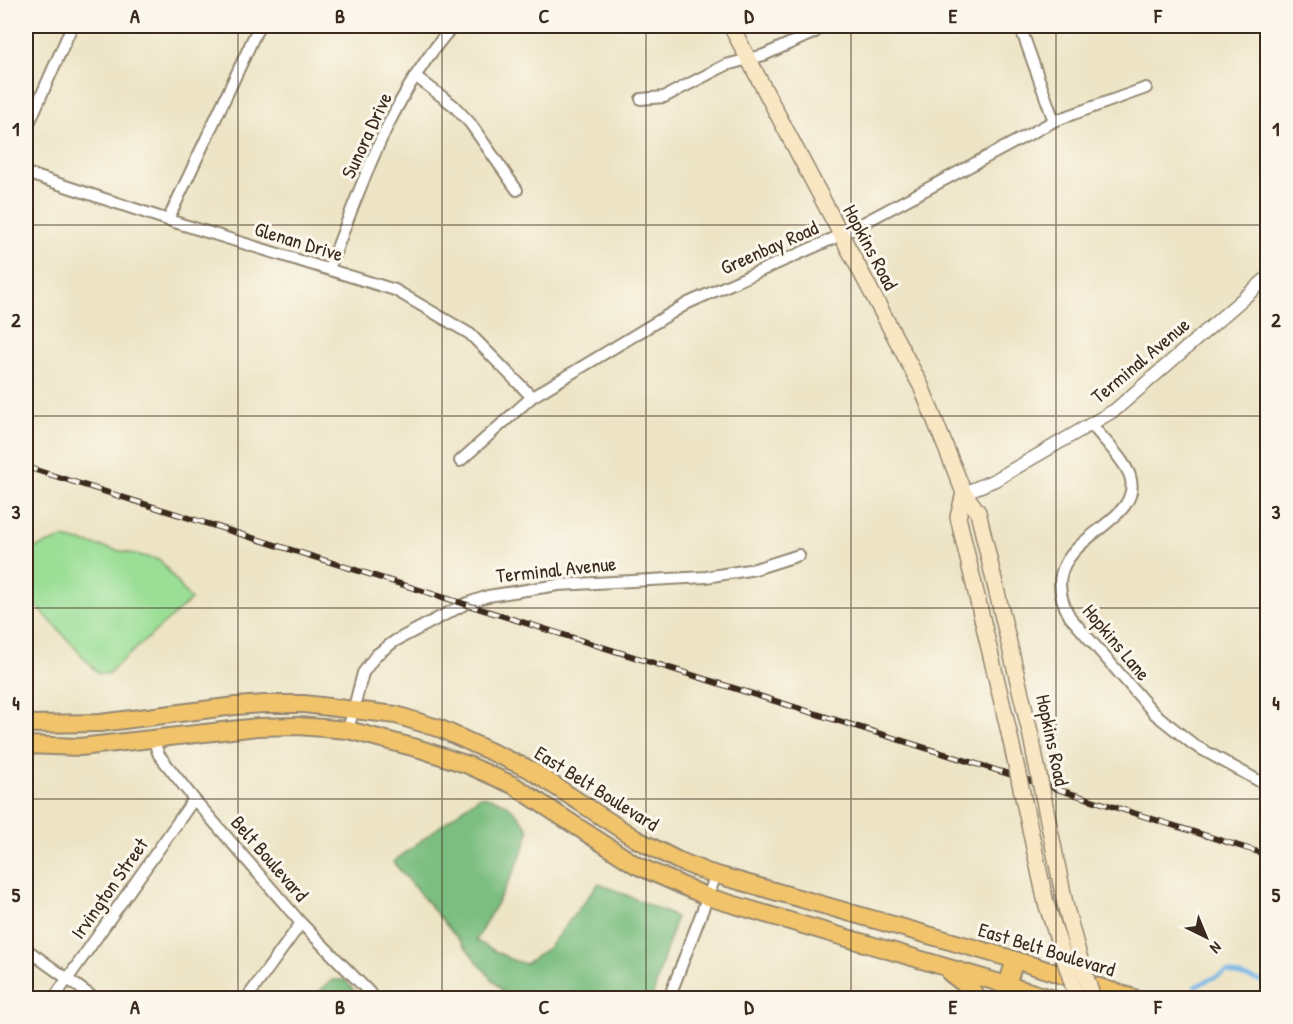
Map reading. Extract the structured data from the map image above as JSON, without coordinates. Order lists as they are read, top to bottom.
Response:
{
  "streets": {
    "main road": ["Hopkins Road", "East Belt Boulevard"],
    "street": [
      "Sunora Drive",
      "Glenan Drive",
      "Greenbay Road",
      "Terminal Avenue",
      "Hopkins Lane",
      "Belt Boulevard",
      "Irvington Street"
    ]
  },
  "crossings": [
    ["Sunora Drive", "Glenan Drive"],
    ["Glenan Drive", "Greenbay Road"],
    ["Greenbay Road", "Hopkins Road"],
    ["Hopkins Road", "Terminal Avenue"],
    ["Terminal Avenue", "Hopkins Lane"],
    ["Terminal Avenue", "East Belt Boulevard"],
    ["Belt Boulevard", "Irvington Street"]
  ],
  "north": "bottom right",
  "grid": {
    "columns": [
      "A",
      "B",
      "C",
      "D",
      "E",
      "F"
    ],
    "rows": [
      "1",
      "2",
      "3",
      "4",
      "5"
    ]
  }
}
